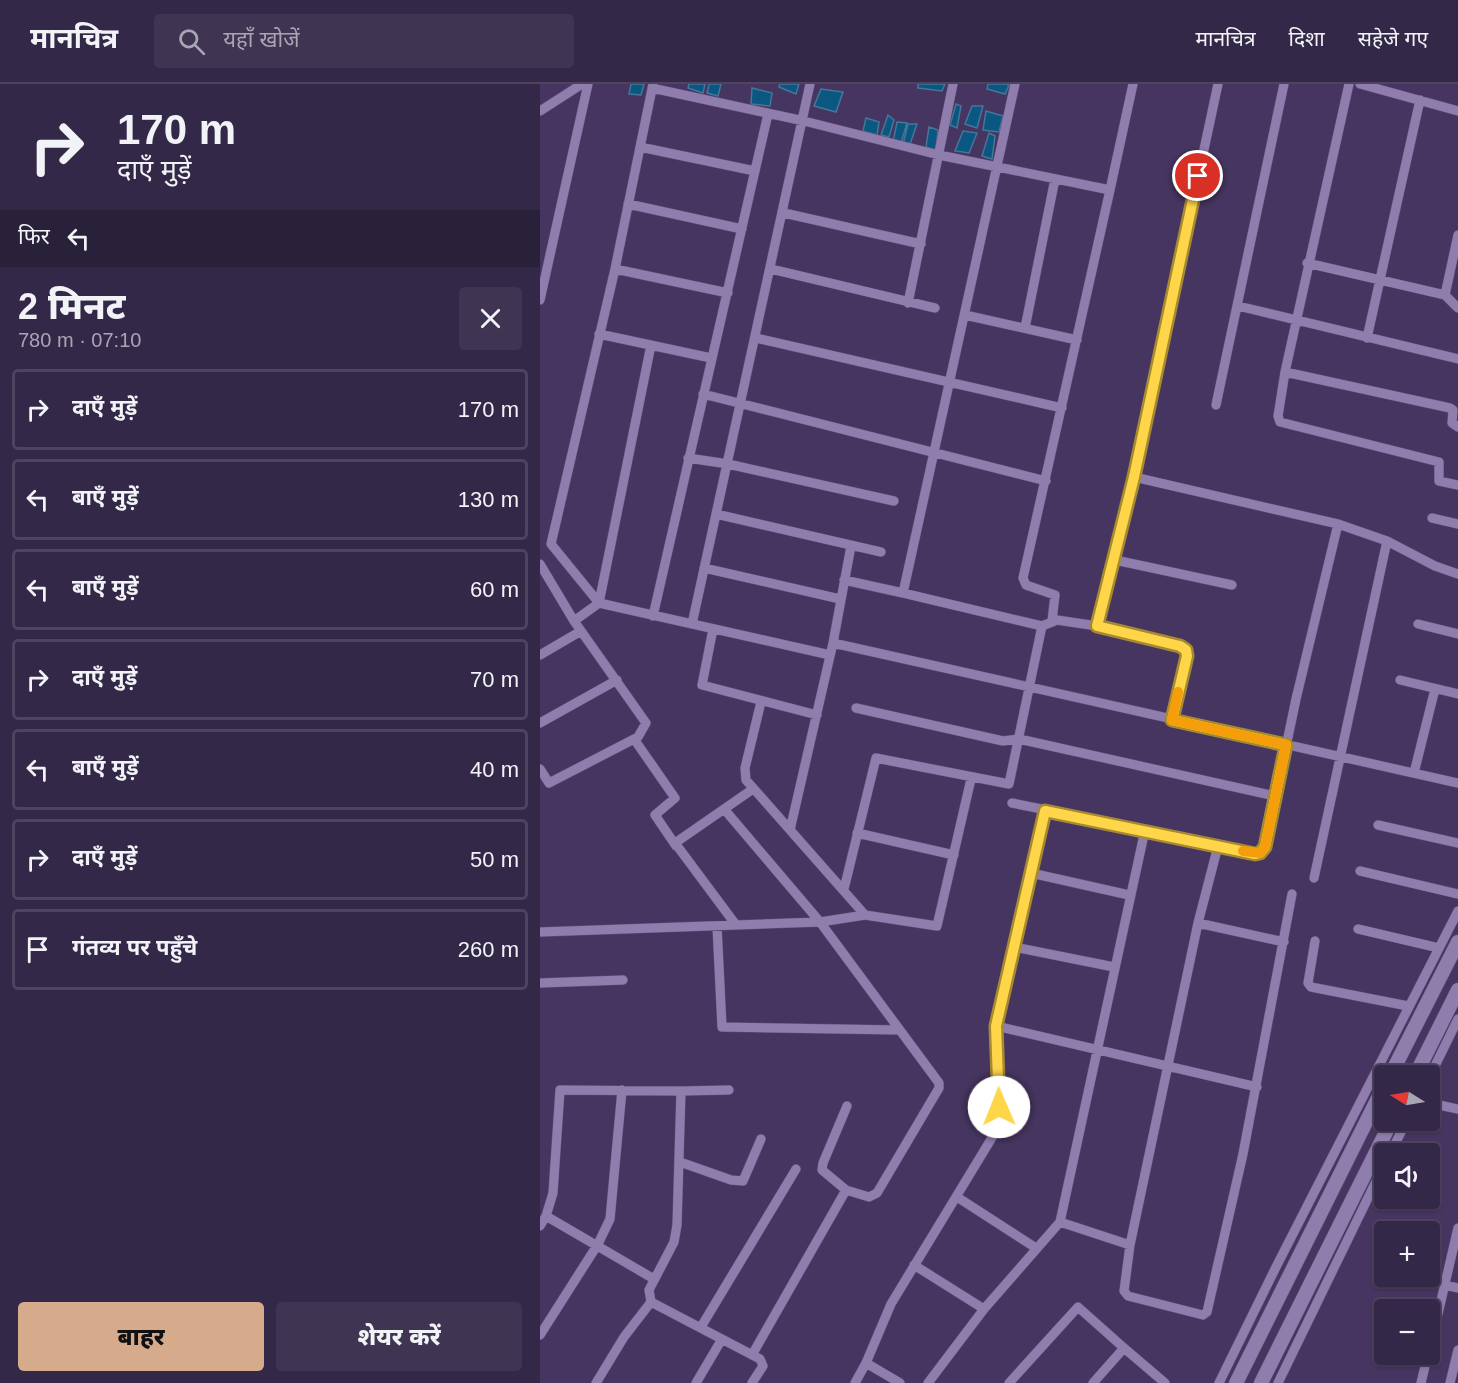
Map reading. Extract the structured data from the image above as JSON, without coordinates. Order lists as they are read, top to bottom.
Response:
{
  "north": "left",
  "page": {
    "header": "मानचित्र",
    "search": "यहाँ खोजें",
    "nav": ["मानचित्र", "दिशा", "सहेजे गए"],
    "turn": ["170 m", "दाएँ मुड़ें"],
    "then": "फिर",
    "heading": ["2 मिनट", "780 m · 07:10"],
    "list": [
      {
        "name": "दाएँ मुड़ें",
        "value": "170 m"
      },
      {
        "name": "बाएँ मुड़ें",
        "value": "130 m"
      },
      {
        "name": "बाएँ मुड़ें",
        "value": "60 m"
      },
      {
        "name": "दाएँ मुड़ें",
        "value": "70 m"
      },
      {
        "name": "बाएँ मुड़ें",
        "value": "40 m"
      },
      {
        "name": "दाएँ मुड़ें",
        "value": "50 m"
      },
      {
        "name": "गंतव्य पर पहुँचे",
        "value": "260 m"
      }
    ],
    "map_buttons": ["+", "−"],
    "buttons": ["बाहर", "शेयर करें"]
  }
}
